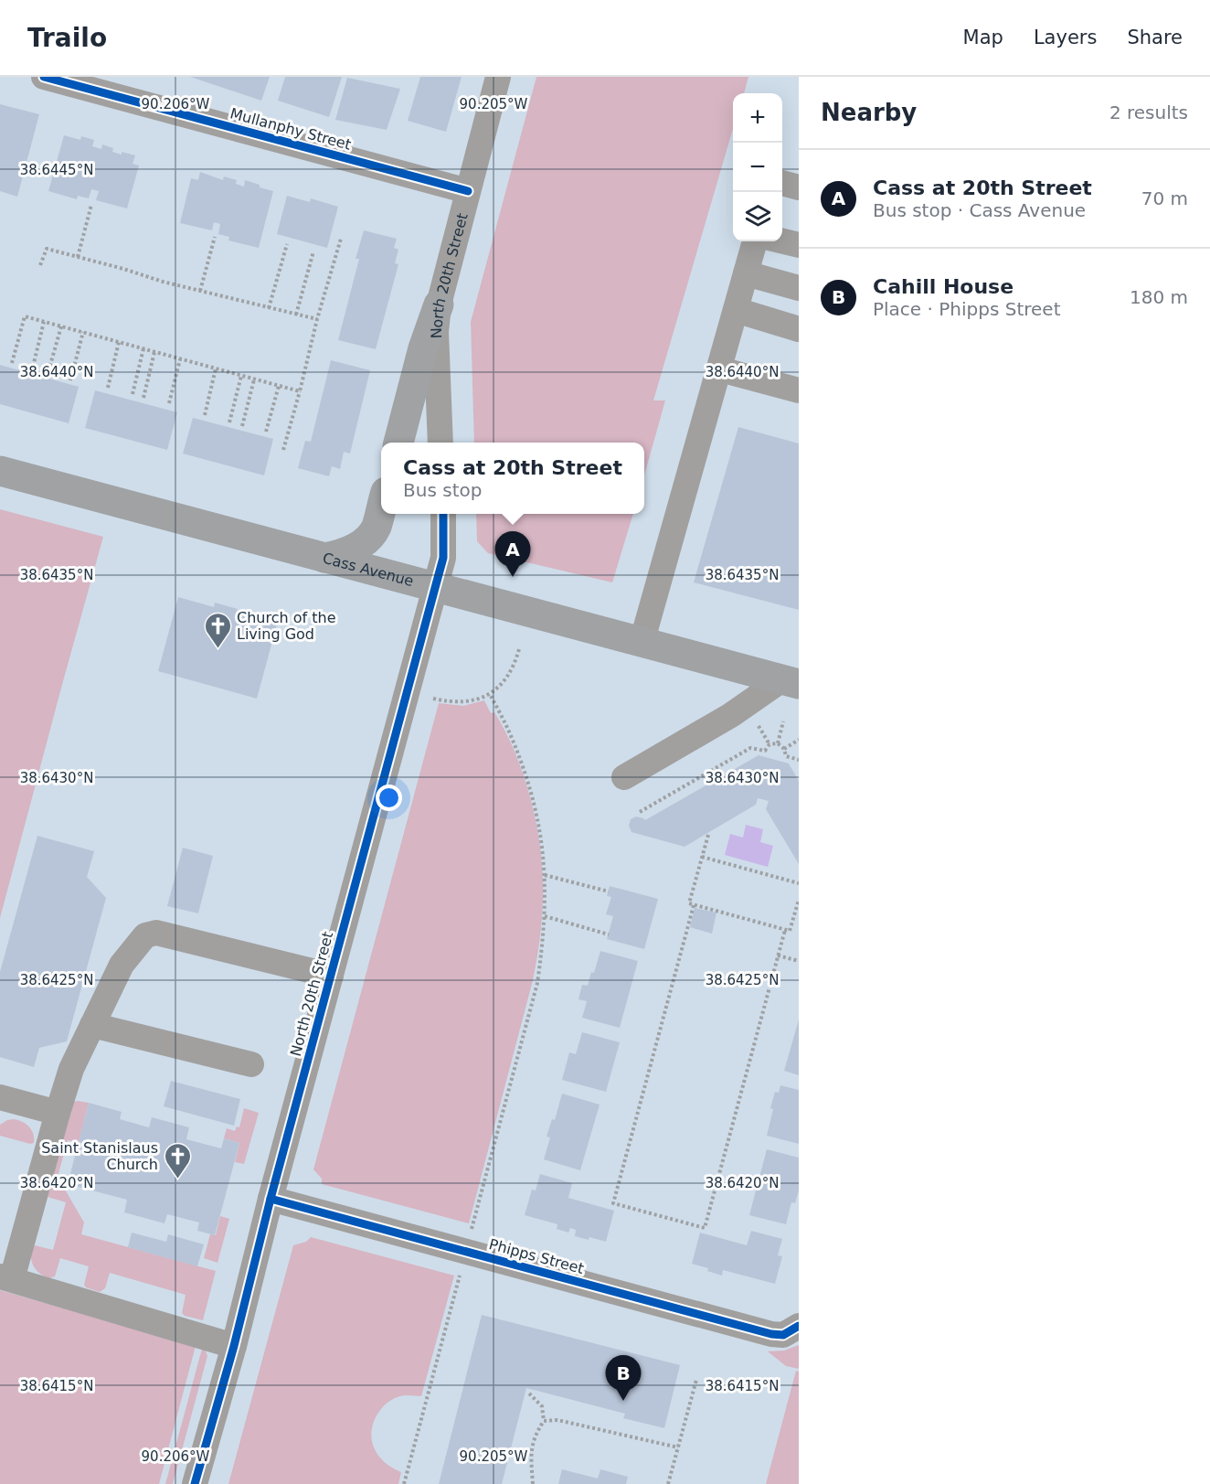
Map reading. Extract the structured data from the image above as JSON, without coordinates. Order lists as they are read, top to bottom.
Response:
{
  "streets": {
    "main road": ["Cass Avenue"],
    "street": ["Mullanphy Street", "North 20th Street", "Phipps Street"]
  },
  "crossings": [
    ["Mullanphy Street", "North 20th Street"],
    ["North 20th Street", "Cass Avenue"],
    ["North 20th Street", "Phipps Street"]
  ],
  "places": {
    "church": ["Church of the Living God", "Saint Stanislaus Church"]
  },
  "page": {
    "header": "Trailo",
    "nav": ["Map", "Layers", "Share"],
    "heading": ["Nearby", "2 results"],
    "map_buttons": ["+", "−"],
    "list": [
      {
        "mark": "A",
        "name": "Cass at 20th Street",
        "note": "Bus stop · Cass Avenue",
        "value": "70 m"
      },
      {
        "mark": "B",
        "name": "Cahill House",
        "note": "Place · Phipps Street",
        "value": "180 m"
      }
    ],
    "popup": ["Cass at 20th Street", "Bus stop"],
    "pins": ["A", "B"]
  },
  "coordinates": [
    "90.206°W",
    "90.205°W",
    "38.6445°N",
    "38.6440°N",
    "38.6435°N",
    "38.6430°N",
    "38.6425°N",
    "38.6420°N",
    "38.6415°N"
  ]
}
